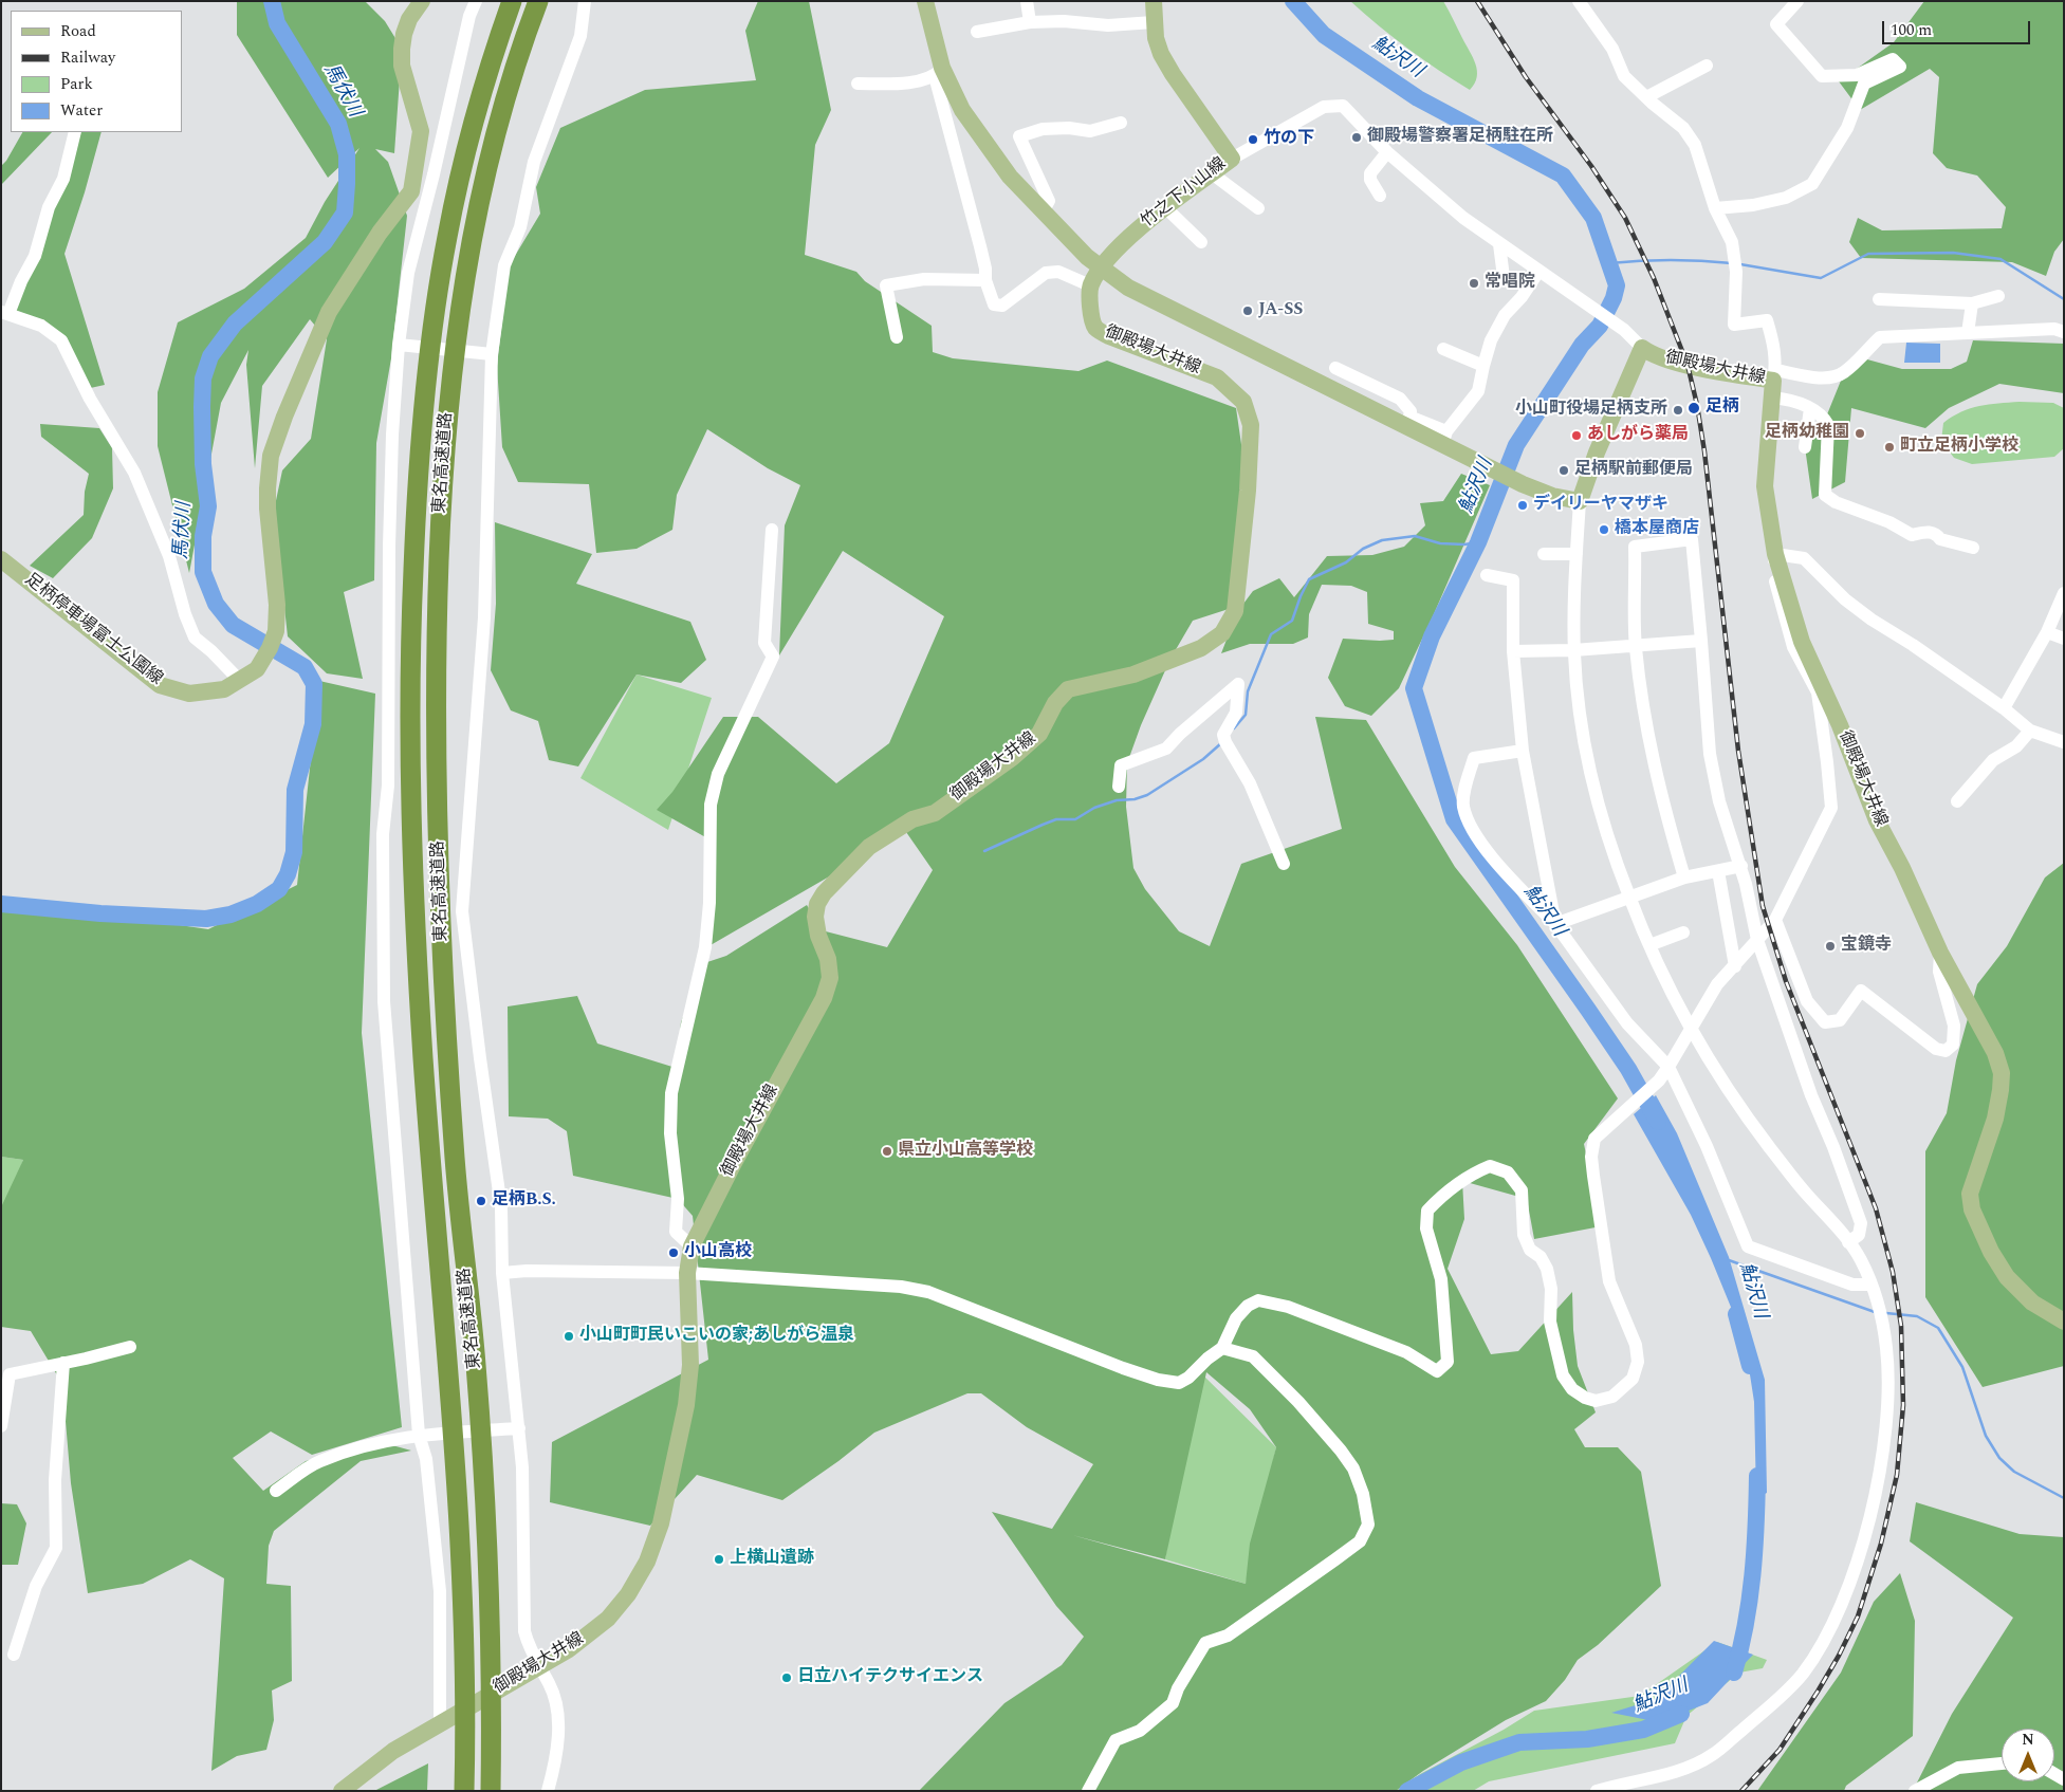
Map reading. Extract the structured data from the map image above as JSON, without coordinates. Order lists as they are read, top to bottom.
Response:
{
  "streets": {
    "highway": ["東名高速道路"],
    "main road": ["竹之下小山線", "御殿場大井線", "足柄停車場富士公園線"]
  },
  "water": ["鮎沢川", "馬伏川"],
  "places": [
    "御殿場警察署足柄駐在所",
    "竹の下",
    "常唱院",
    "JA-SS",
    "足柄",
    "小山町役場足柄支所",
    "足柄幼稚園",
    "あしがら薬局",
    "町立足柄小学校",
    "足柄駅前郵便局",
    "デイリーヤマザキ",
    "橋本屋商店",
    "宝鏡寺",
    "県立小山高等学校",
    "足柄B.S.",
    "小山高校",
    "小山町町民いこいの家;あしがら温泉",
    "上横山遺跡",
    "日立ハイテクサイエンス"
  ],
  "legend": [
    "Road",
    "Railway",
    "Park",
    "Water"
  ],
  "scale_bar": "100 m",
  "north": "top"
}
